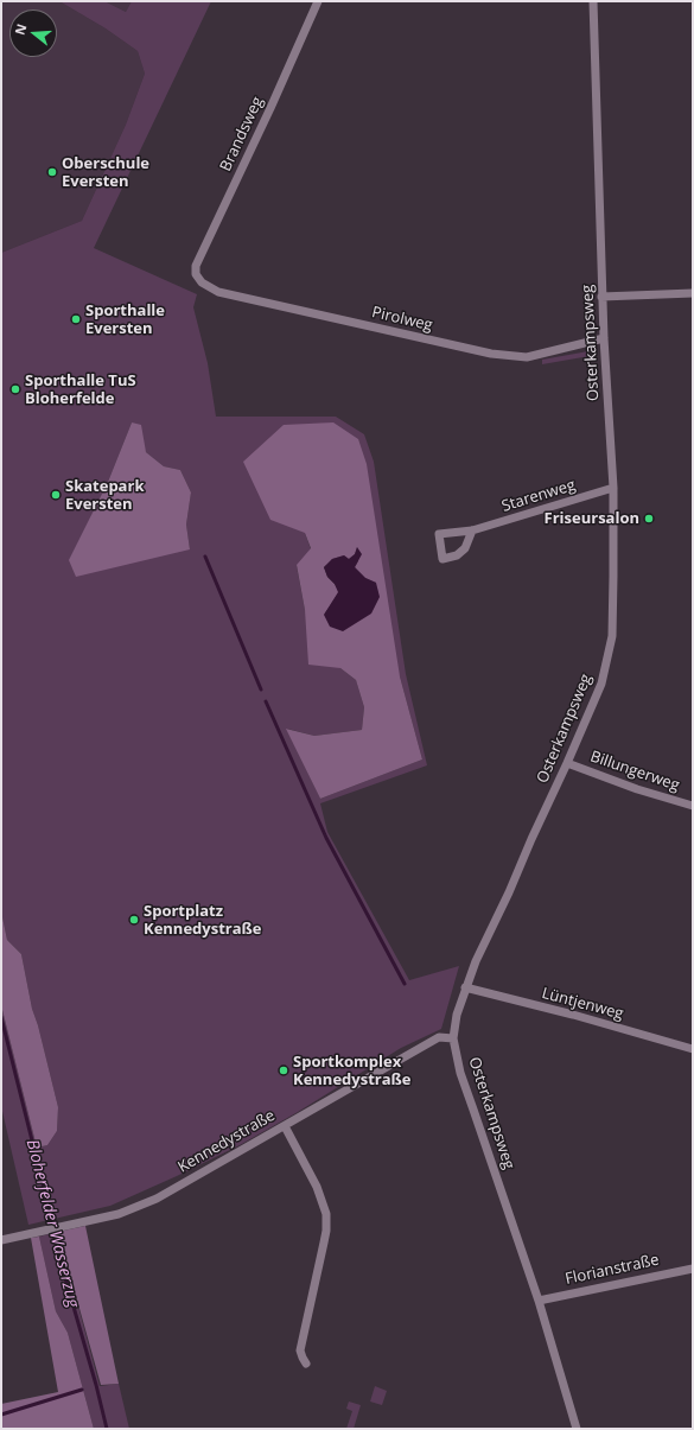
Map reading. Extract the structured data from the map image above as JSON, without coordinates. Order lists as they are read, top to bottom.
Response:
{
  "streets": {
    "street": [
      "Brandsweg",
      "Pirolweg",
      "Osterkampsweg",
      "Starenweg",
      "Billungerweg",
      "Lüntjenweg",
      "Kennedystraße",
      "Florianstraße"
    ]
  },
  "crossings": [
    ["Brandsweg", "Pirolweg"],
    ["Pirolweg", "Osterkampsweg"],
    ["Osterkampsweg", "Starenweg"],
    ["Osterkampsweg", "Billungerweg"],
    ["Osterkampsweg", "Lüntjenweg"],
    ["Osterkampsweg", "Kennedystraße"],
    ["Osterkampsweg", "Florianstraße"]
  ],
  "water": ["Bloherfelder Wasserzug"],
  "places": [
    "Oberschule Eversten",
    "Sporthalle Eversten",
    "Sporthalle TuS Bloherfelde",
    "Skatepark Eversten",
    "Friseursalon",
    "Sportplatz Kennedystraße",
    "Sportkomplex Kennedystraße"
  ],
  "north": "left"
}
